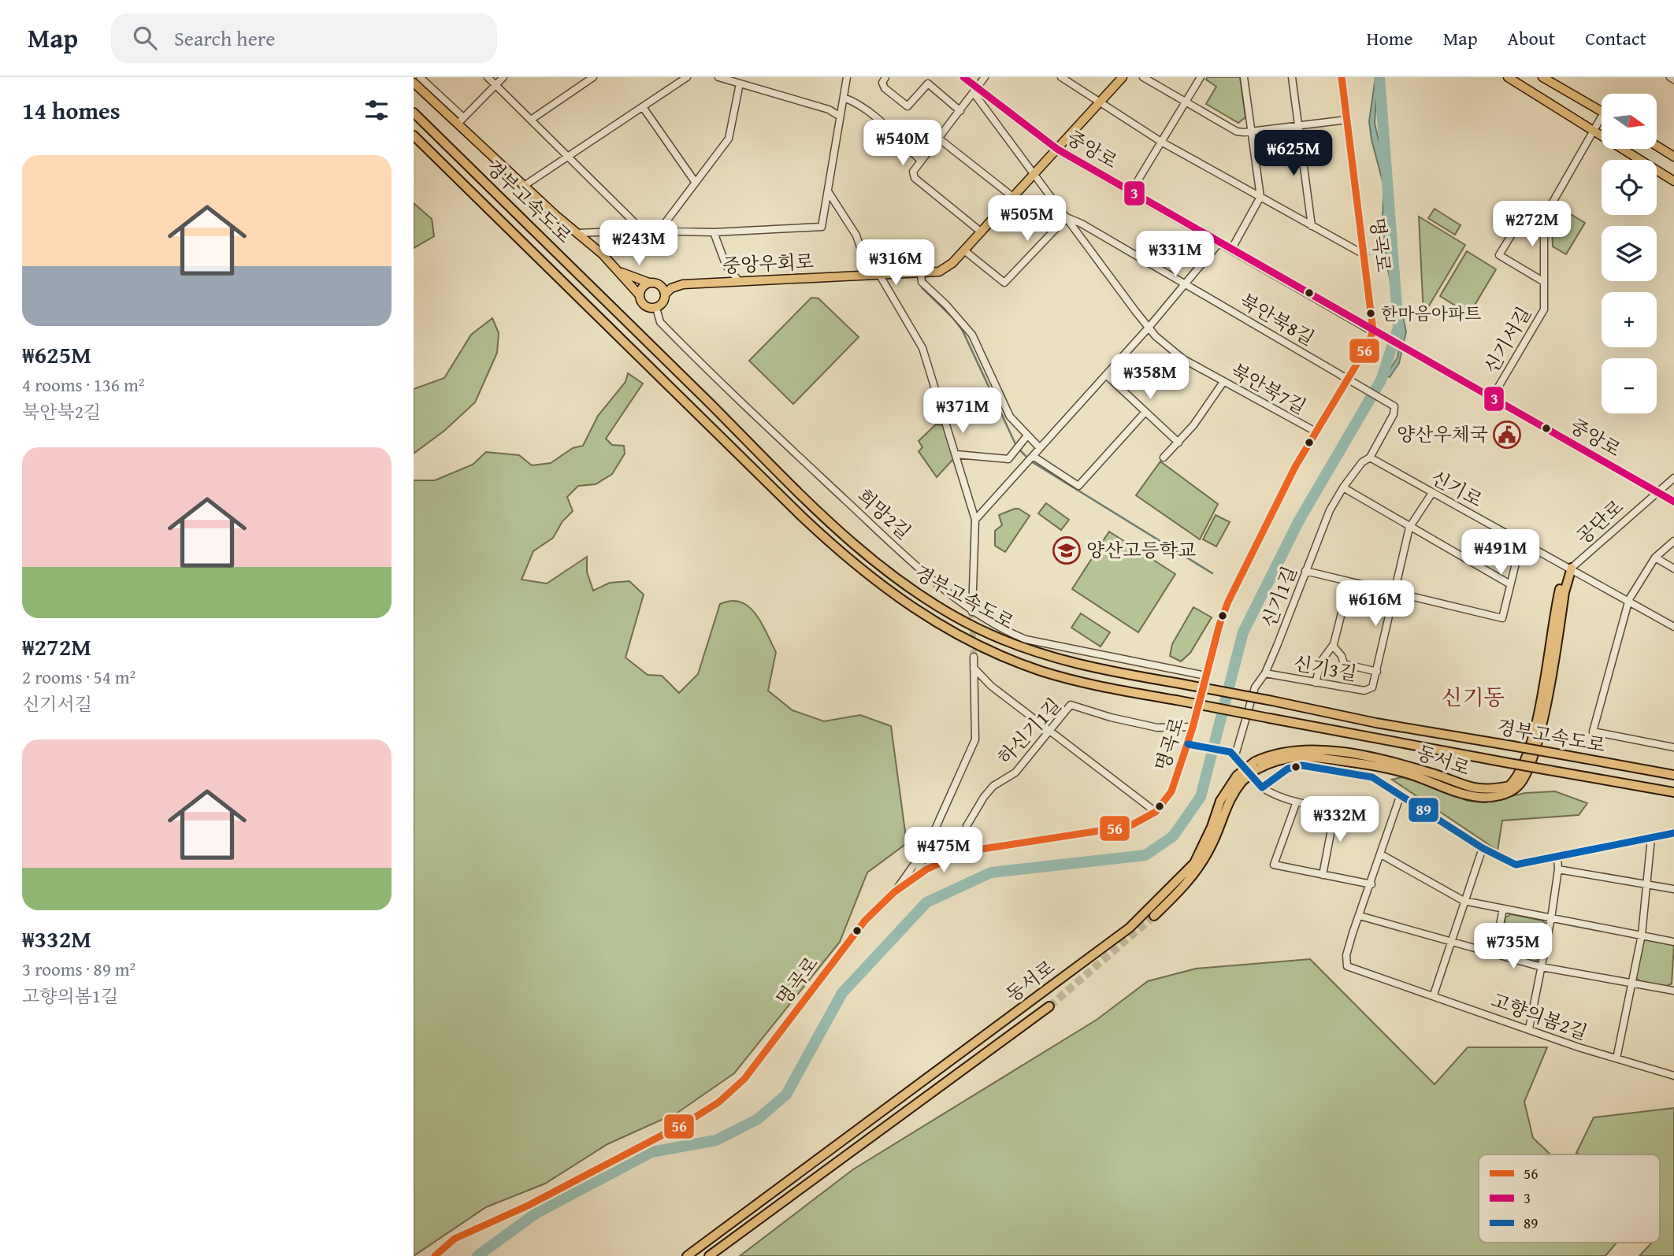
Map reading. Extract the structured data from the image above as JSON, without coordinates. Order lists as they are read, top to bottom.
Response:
{
  "streets": {
    "highway": ["경부고속도로", "동서로"],
    "main road": ["중앙로", "명곡로", "중앙우회로"],
    "street": [
      "북안북8길",
      "신기서길",
      "북안북7길",
      "신기로",
      "희망2길",
      "공단로",
      "신기1길",
      "신기3길",
      "하신기1길",
      "고향의봄2길"
    ]
  },
  "crossings": [
    ["중앙로", "명곡로"],
    ["중앙로", "중앙우회로"],
    ["중앙로", "신기서길"],
    ["중앙로", "북안북7길"],
    ["중앙로", "공단로"],
    ["명곡로", "북안북8길"],
    ["명곡로", "북안북7길"],
    ["명곡로", "희망2길"],
    ["명곡로", "하신기1길"],
    ["중앙우회로", "북안북7길"],
    ["중앙우회로", "희망2길"],
    ["북안북8길", "북안북7길"],
    ["북안북8길", "신기1길"],
    ["신기로", "공단로"],
    ["신기로", "신기1길"],
    ["신기로", "신기3길"],
    ["신기로", "동서로"],
    ["공단로", "동서로"],
    ["신기1길", "신기3길"]
  ],
  "districts": ["신기동"],
  "places": {
    "other": ["한마음아파트"],
    "public building": ["양산우체국"],
    "school or university": ["양산고등학교"]
  },
  "lines": ["transit line 56", "transit line 3", "transit line 89"],
  "legend": ["56", "3", "89"],
  "north": "right",
  "page": {
    "header": "Map",
    "search": "Search here",
    "nav": [
      "Home",
      "Map",
      "About",
      "Contact"
    ],
    "heading": "14 homes",
    "map_buttons": ["+", "−"],
    "price": [
      "₩540M",
      "₩625M",
      "₩505M",
      "₩272M",
      "₩243M",
      "₩331M",
      "₩316M",
      "₩358M",
      "₩371M",
      "₩491M",
      "₩616M",
      "₩332M",
      "₩475M",
      "₩735M"
    ],
    "list": [
      {
        "name": "₩625M",
        "note": "4 rooms · 136 m² · 북안북2길"
      },
      {
        "name": "₩272M",
        "note": "2 rooms · 54 m² · 신기서길"
      },
      {
        "name": "₩332M",
        "note": "3 rooms · 89 m² · 고향의봄1길"
      }
    ]
  }
}
